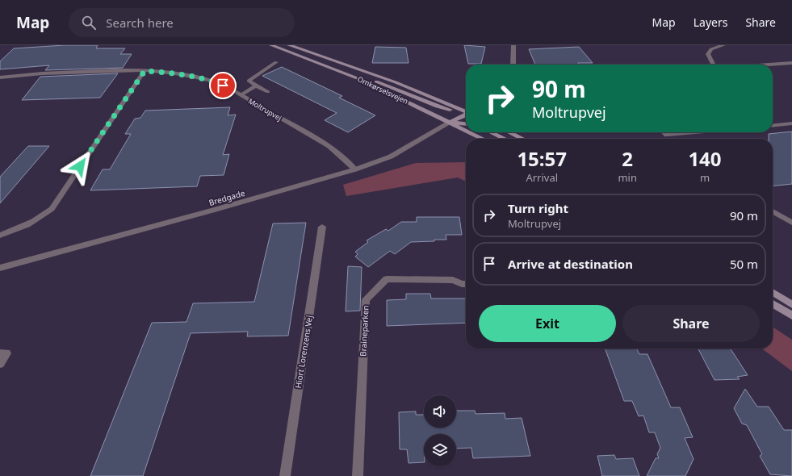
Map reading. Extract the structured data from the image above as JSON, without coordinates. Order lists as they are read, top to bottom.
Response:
{
  "streets": {
    "main road": ["Omkørselsvejen"],
    "street": [
      "Moltrupvej",
      "Bredgade",
      "Braineparken",
      "Hiort Lorenzens Vej"
    ]
  },
  "crossings": [
    ["Omkørselsvejen", "Bredgade"],
    ["Moltrupvej", "Bredgade"]
  ],
  "page": {
    "header": "Map",
    "search": "Search here",
    "nav": ["Map", "Layers", "Share"],
    "turn": ["90 m", "Moltrupvej"],
    "eta": [
      "15:57",
      "Arrival",
      "2",
      "min",
      "140",
      "m"
    ],
    "list": [
      {
        "name": "Turn right",
        "note": "Moltrupvej",
        "value": "90 m"
      },
      {
        "name": "Arrive at destination",
        "value": "50 m"
      }
    ],
    "buttons": ["Exit", "Share"]
  }
}
